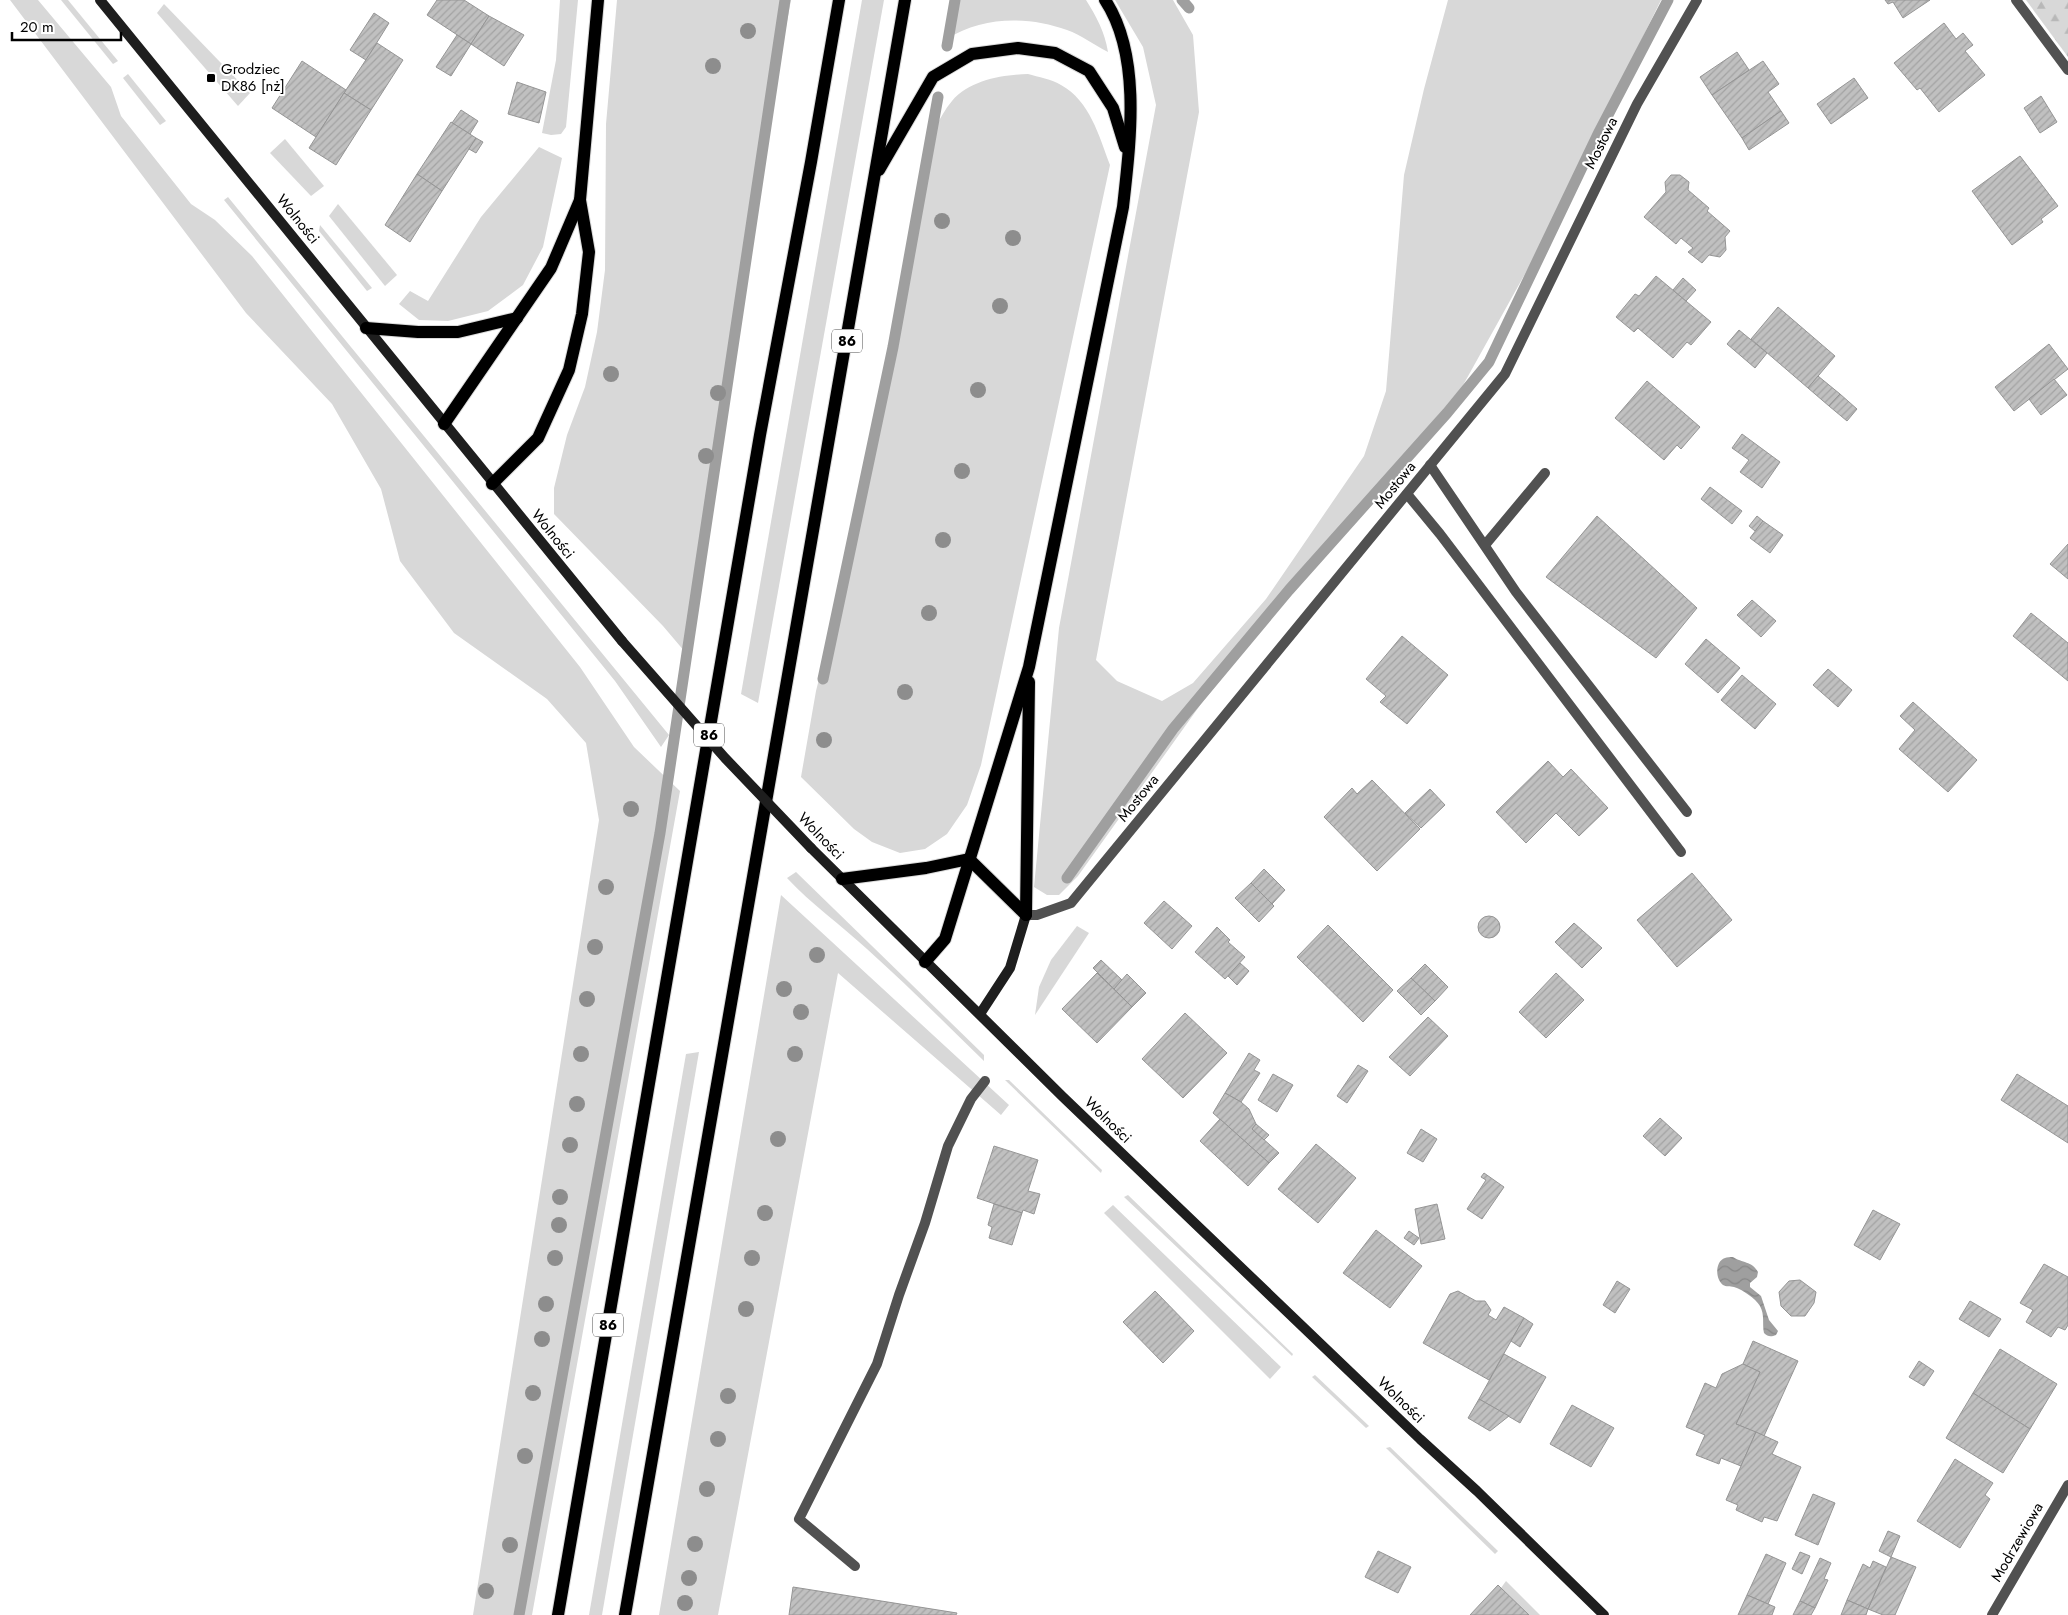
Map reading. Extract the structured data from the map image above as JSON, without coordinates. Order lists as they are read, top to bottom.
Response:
{
  "streets": {
    "main road": ["86"],
    "street": ["Mostowa", "Wolności", "Modrzewiowa"]
  },
  "places": {
    "transit": ["Grodziec DK86 [nż]"]
  },
  "scale_bar": "20 m"
}
